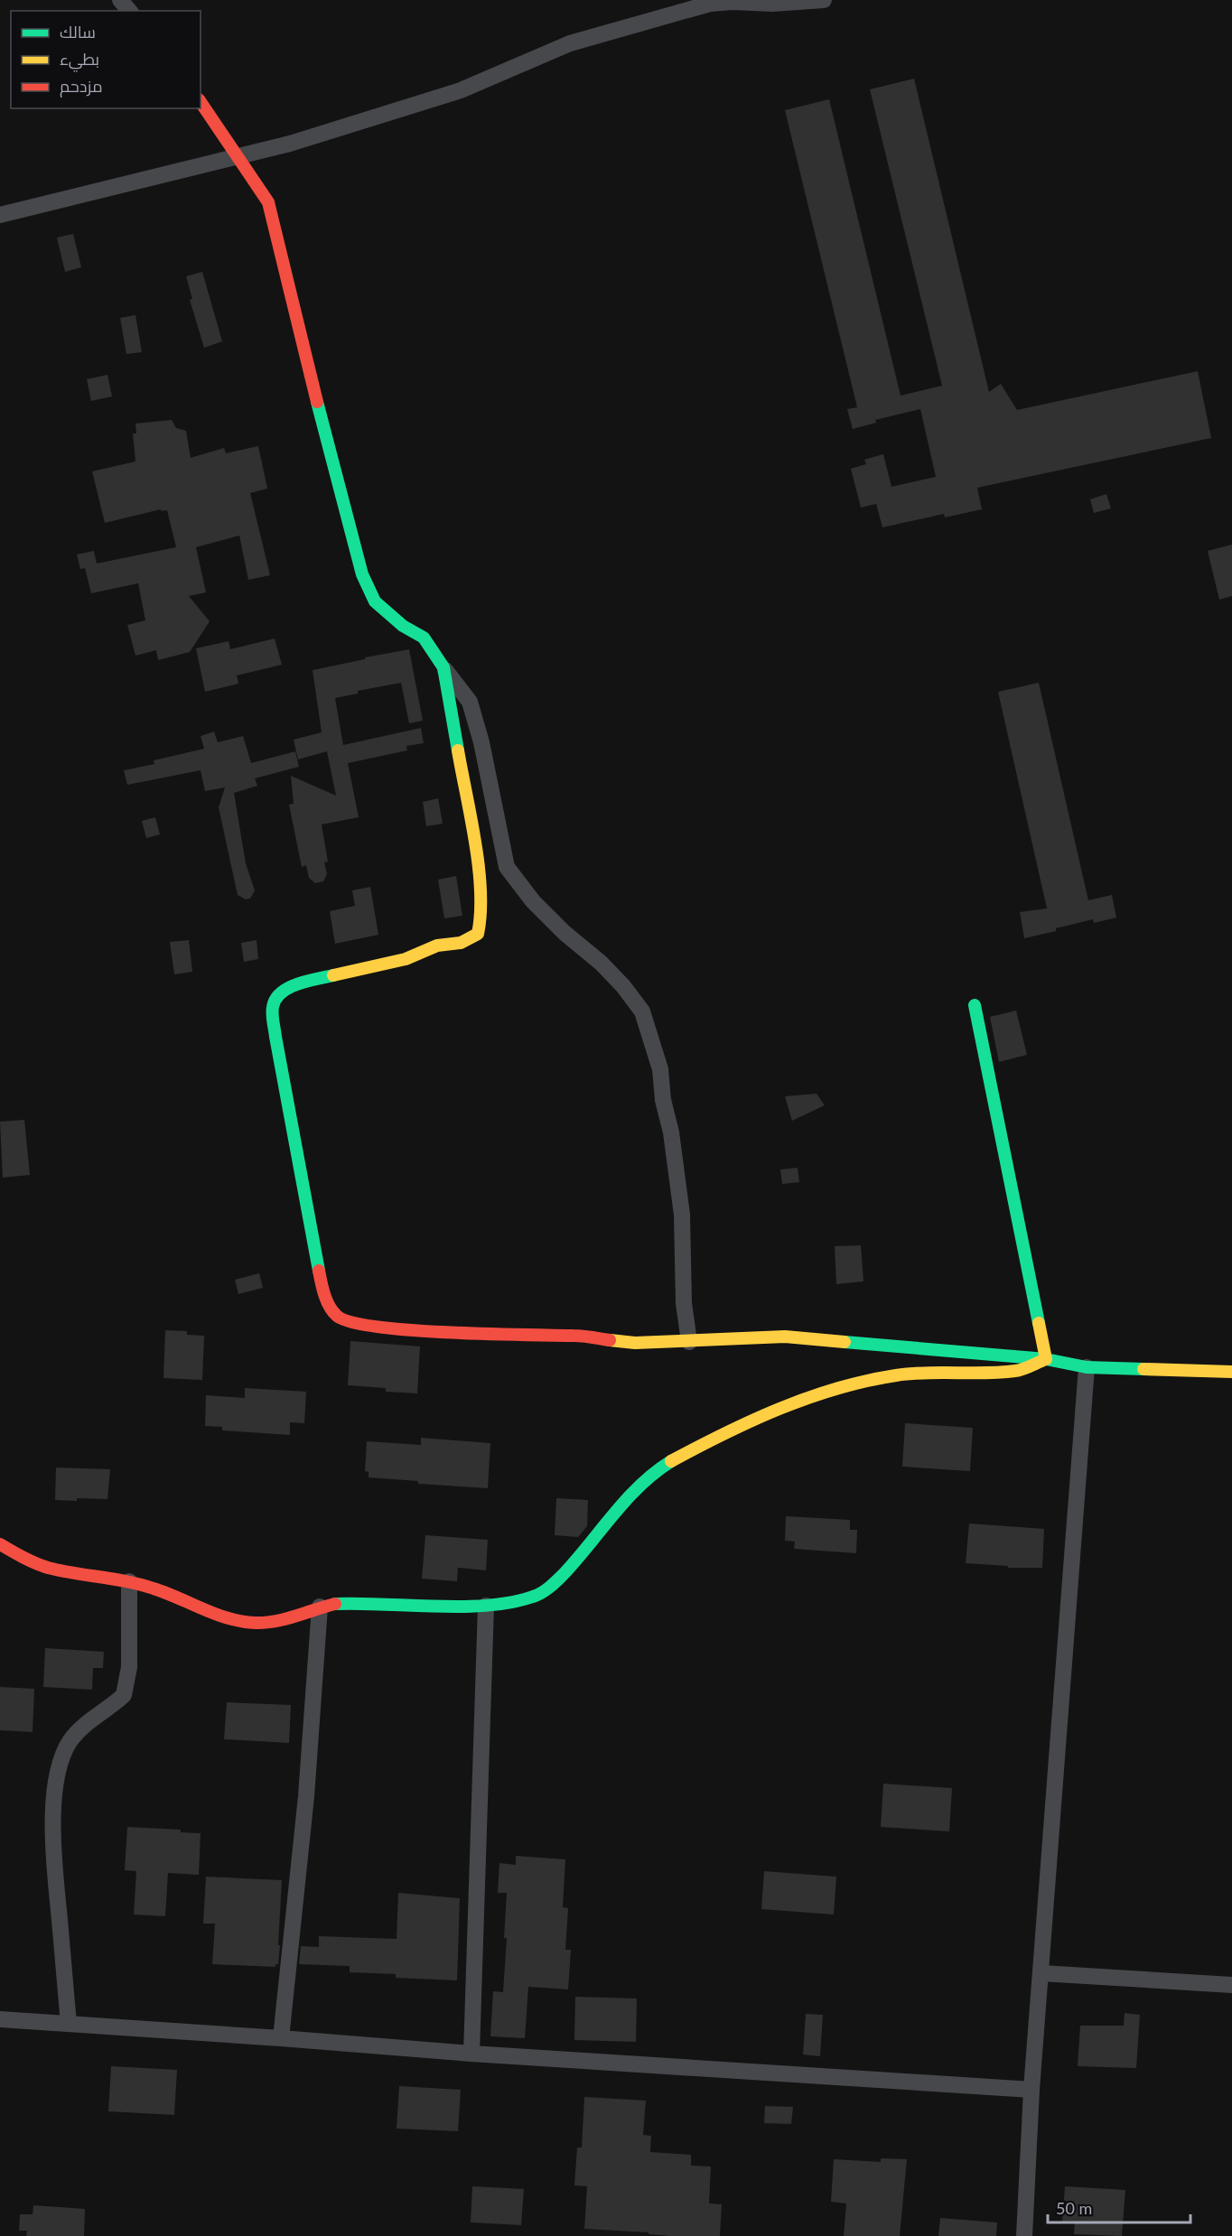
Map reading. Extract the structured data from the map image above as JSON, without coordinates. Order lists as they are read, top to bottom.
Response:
{
  "legend": ["سالك", "بطيء", "مزدحم"],
  "scale_bar": "50 m"
}
